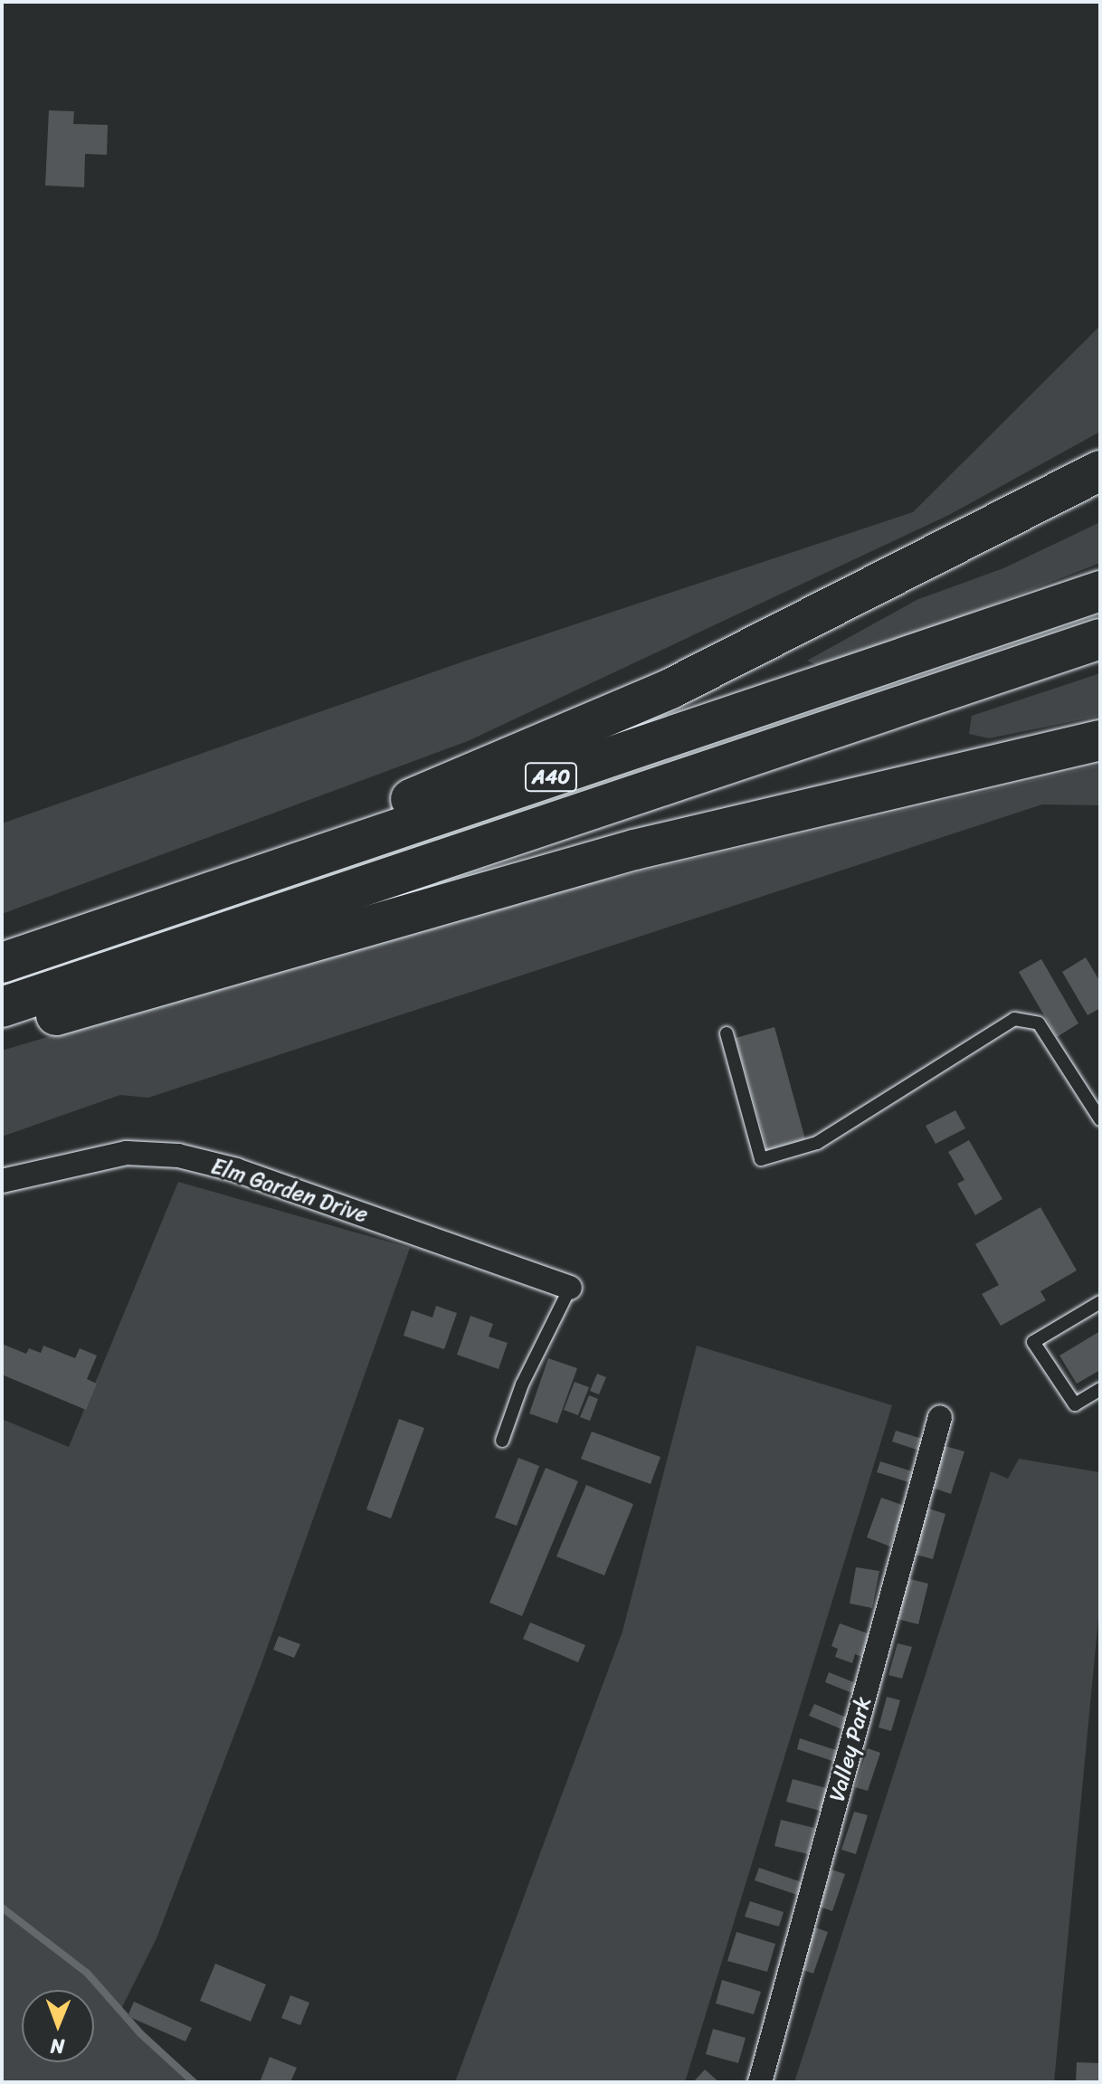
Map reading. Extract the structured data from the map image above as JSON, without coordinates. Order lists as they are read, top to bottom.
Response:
{
  "streets": {
    "highway": ["A40"],
    "street": ["Elm Garden Drive", "Valley Park"]
  },
  "north": "bottom"
}
